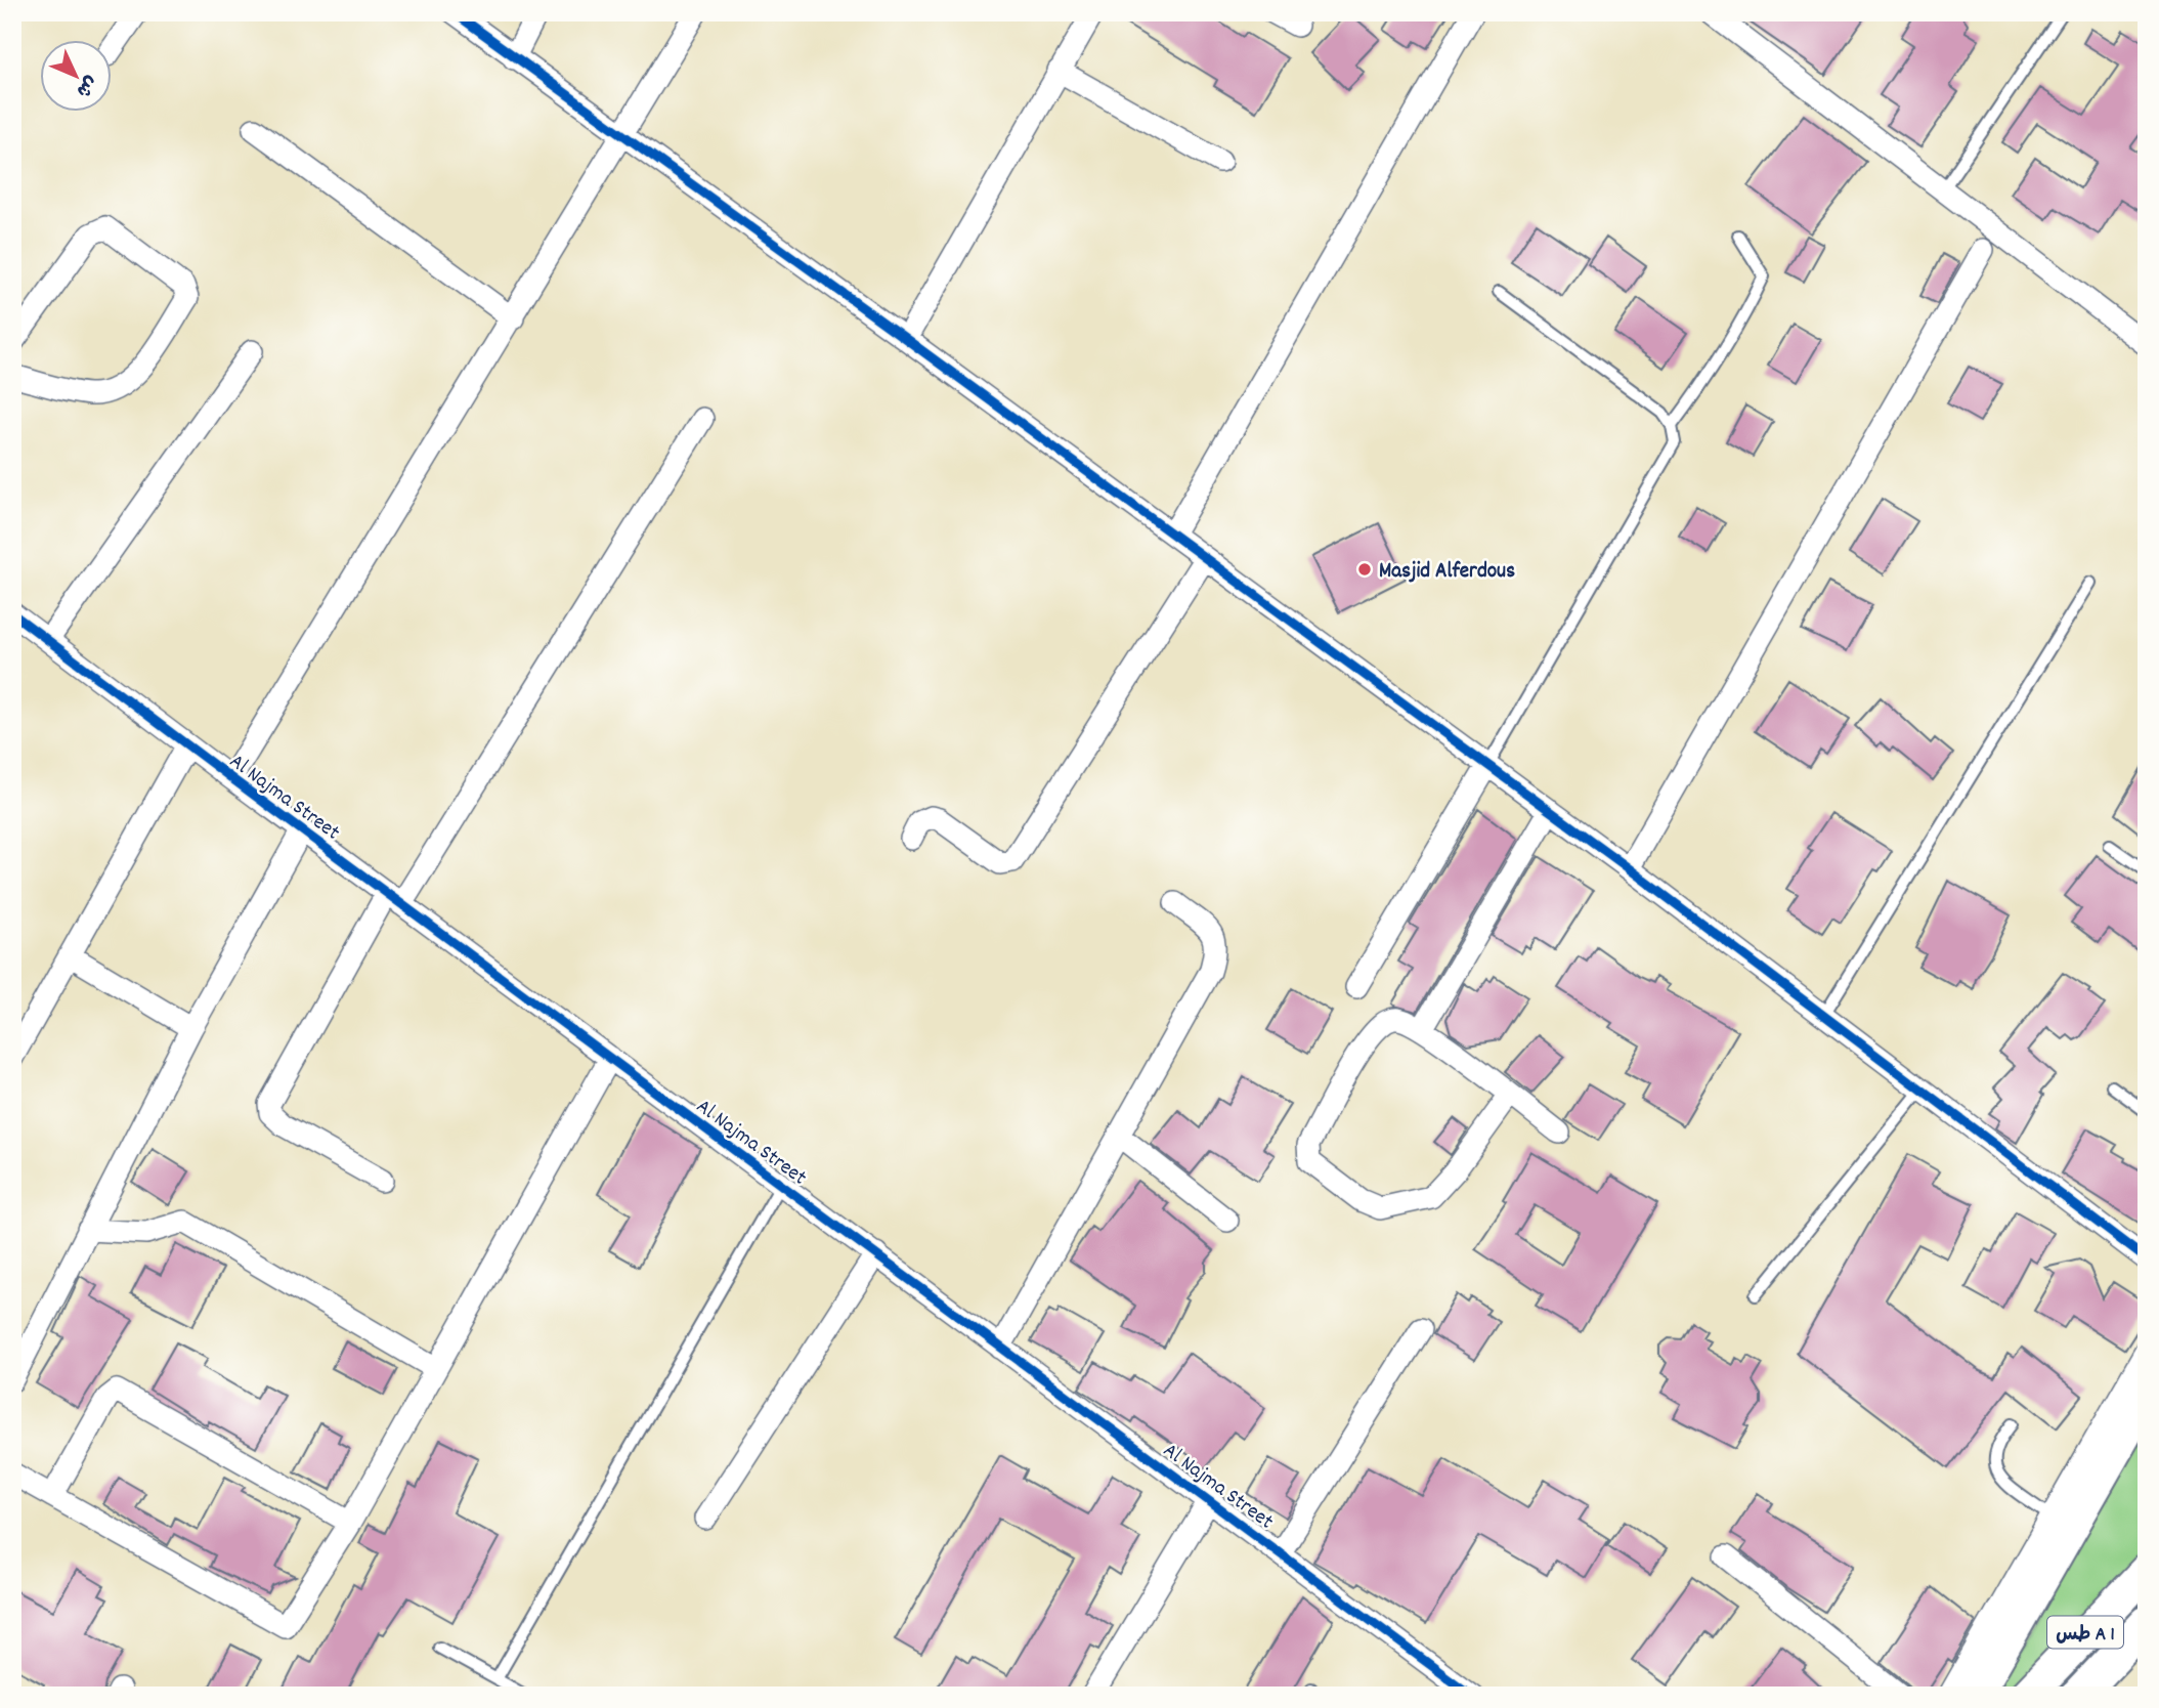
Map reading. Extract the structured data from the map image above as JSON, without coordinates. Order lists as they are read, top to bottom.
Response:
{
  "streets": {
    "highway": ["طس A 1"],
    "street": ["Al Najma Street"]
  },
  "places": ["Masjid Alferdous"],
  "north": "bottom right"
}
